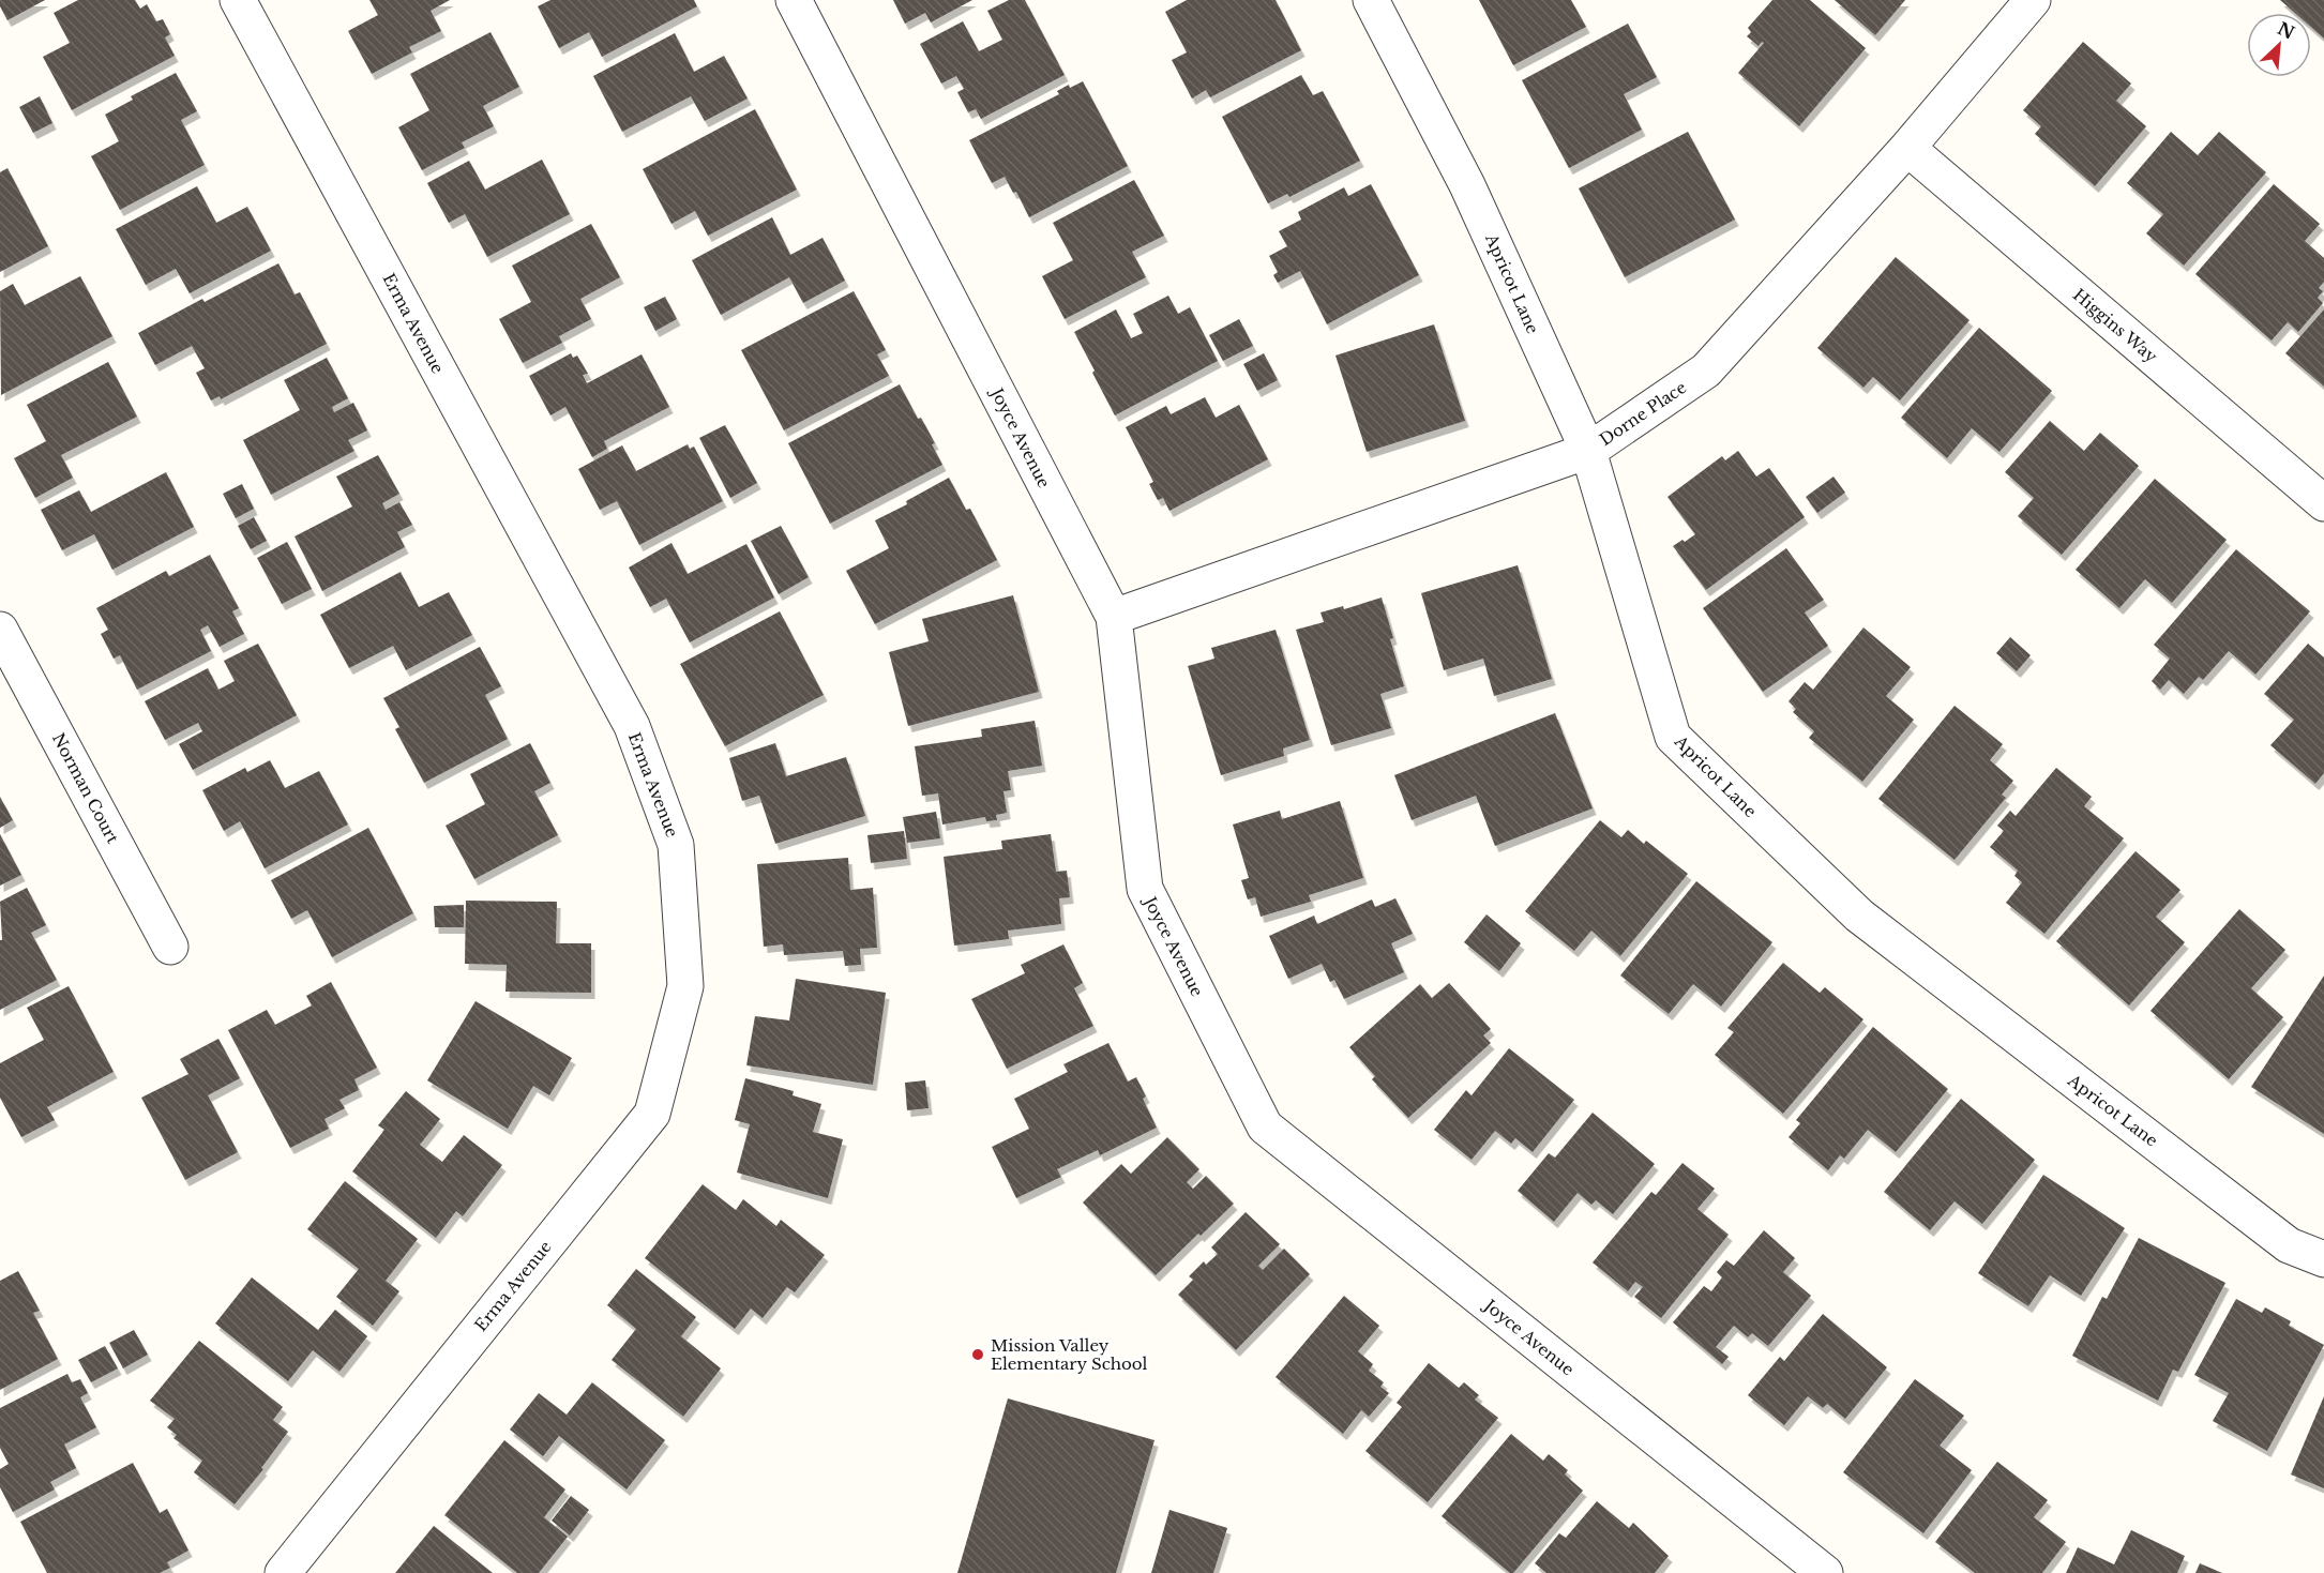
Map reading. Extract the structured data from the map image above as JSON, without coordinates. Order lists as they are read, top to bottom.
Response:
{
  "streets": {
    "street": [
      "Apricot Lane",
      "Erma Avenue",
      "Higgins Way",
      "Dorne Place",
      "Joyce Avenue",
      "Norman Court"
    ]
  },
  "crossings": [
    ["Apricot Lane", "Dorne Place"],
    ["Higgins Way", "Dorne Place"],
    ["Dorne Place", "Joyce Avenue"]
  ],
  "places": ["Mission Valley Elementary School"],
  "north": "top right"
}
